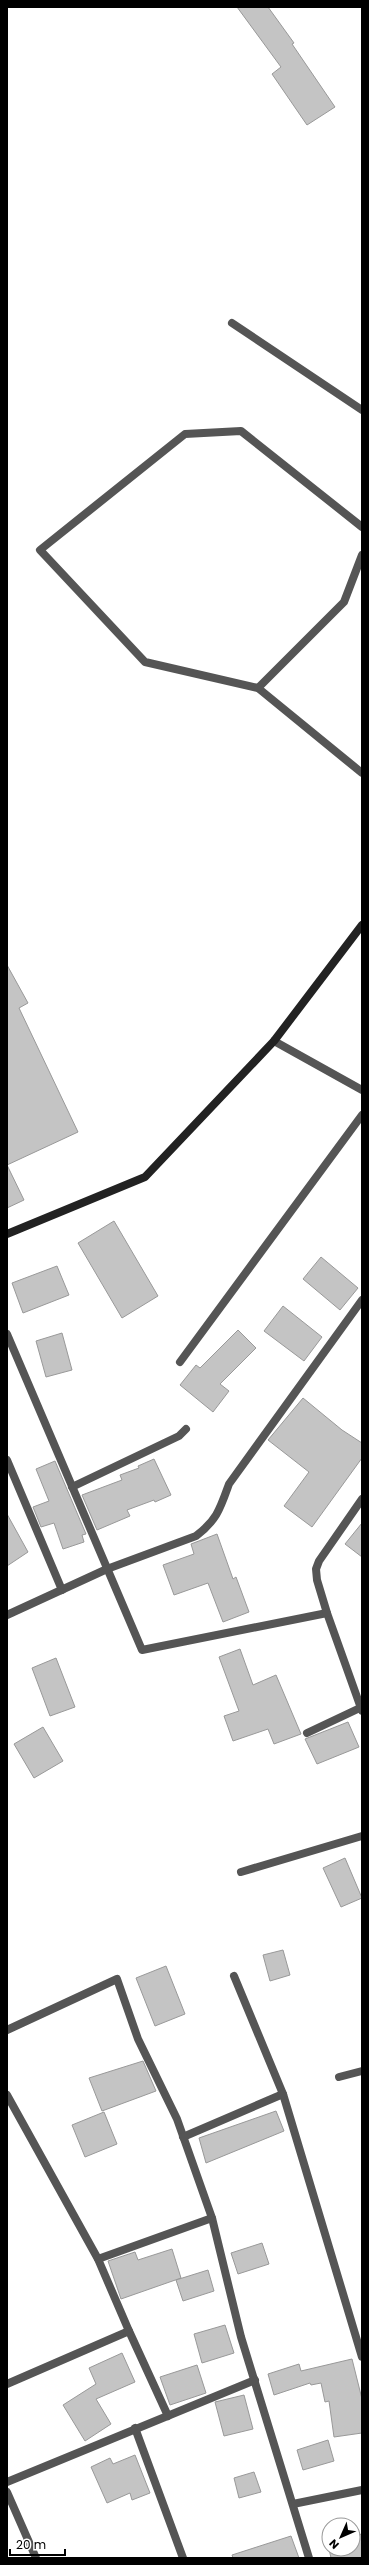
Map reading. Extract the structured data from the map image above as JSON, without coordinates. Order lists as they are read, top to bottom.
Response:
{
  "scale_bar": "20 m",
  "north": "bottom left"
}
